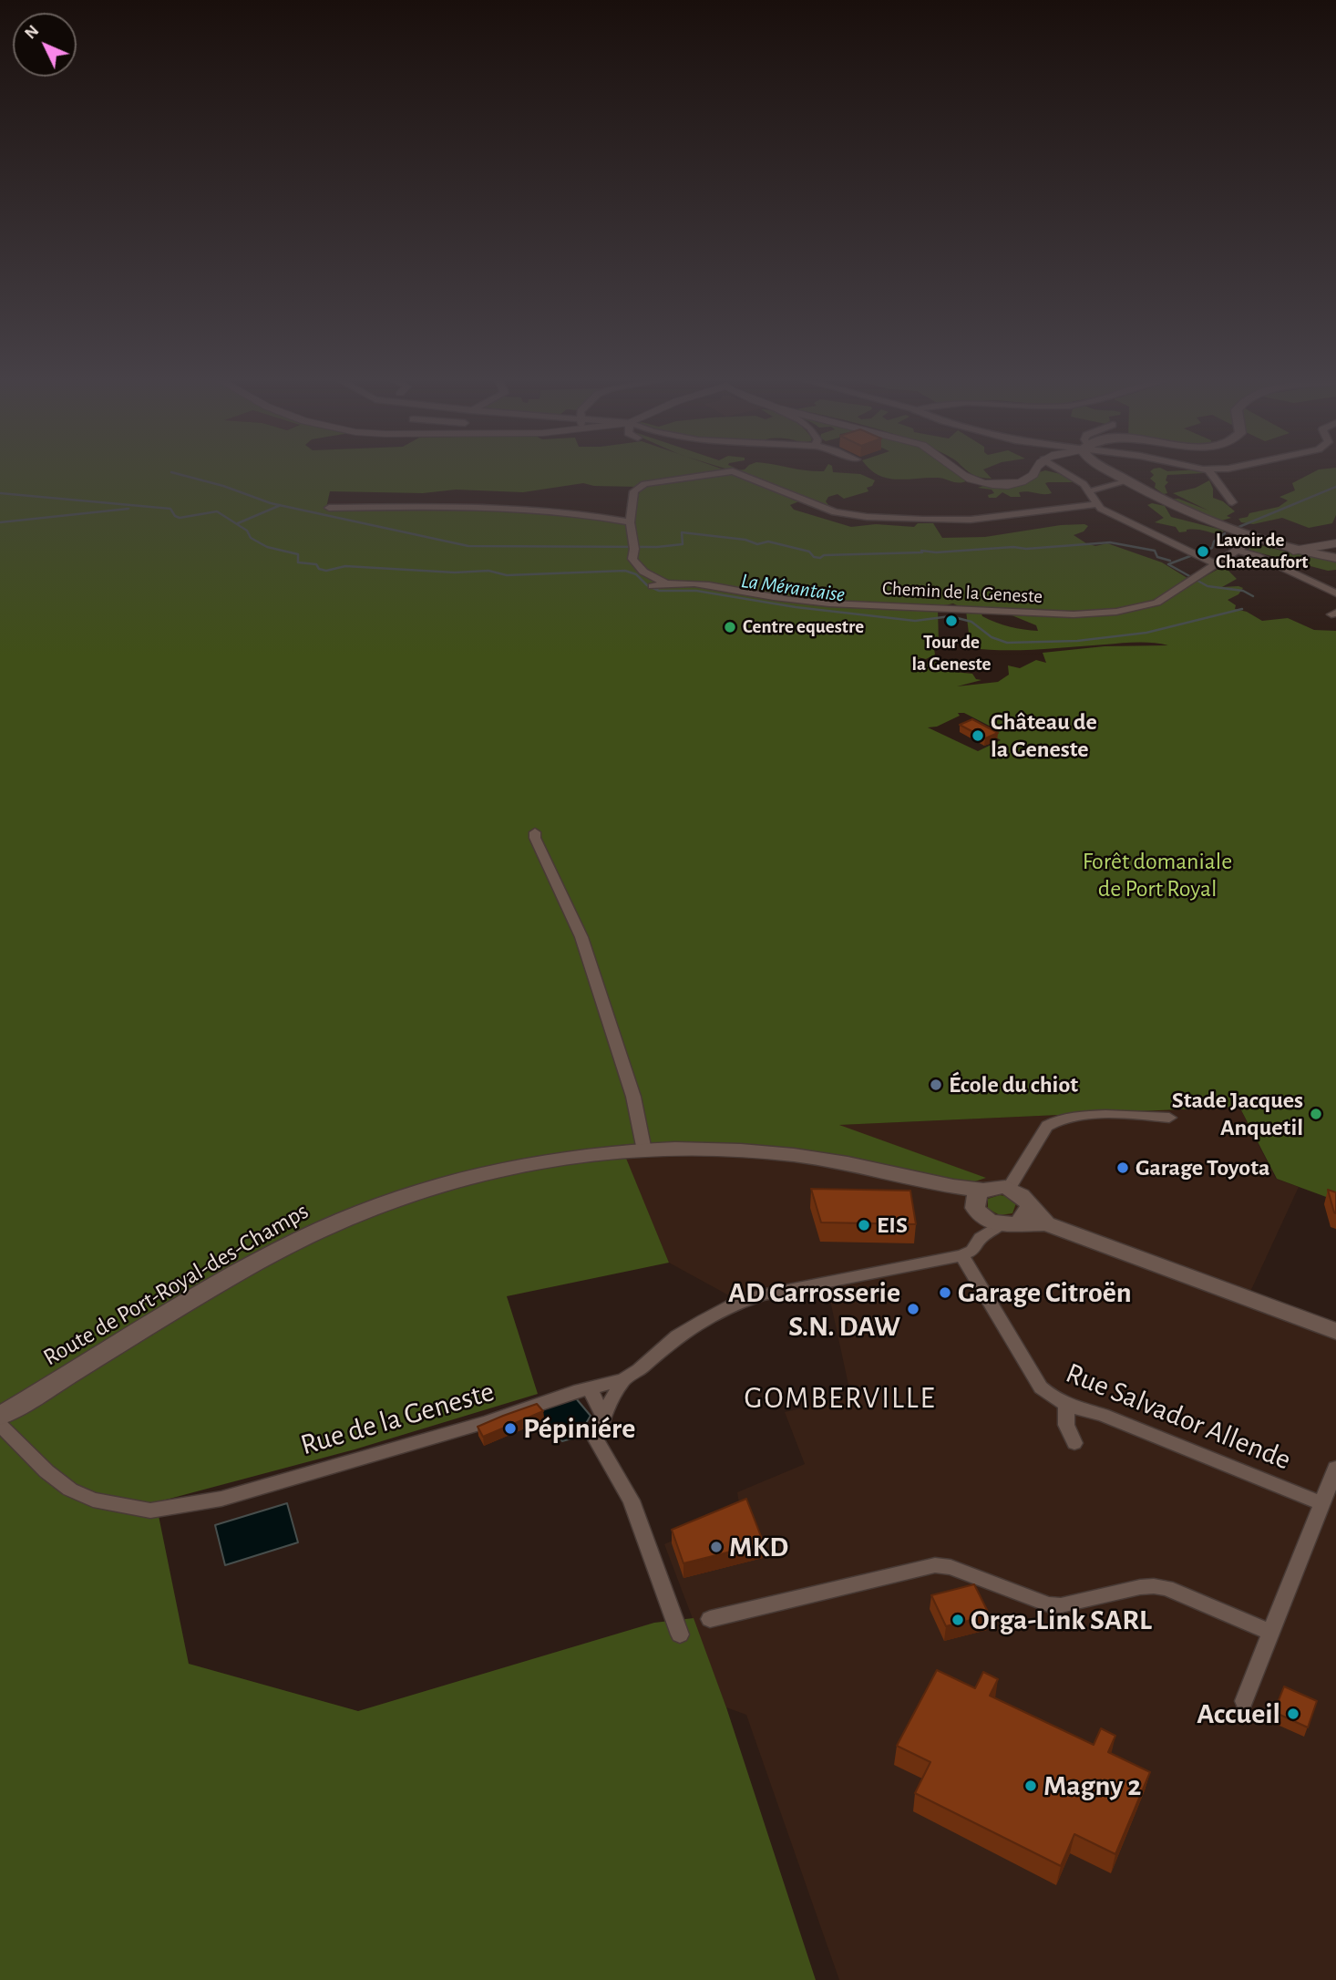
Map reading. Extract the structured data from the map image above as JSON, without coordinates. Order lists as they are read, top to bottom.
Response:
{
  "streets": {
    "main road": ["Route de Port-Royal-des-Champs"],
    "street": ["Chemin de la Geneste", "Rue Salvador Allende", "Rue de la Geneste"]
  },
  "crossings": [
    ["Rue Salvador Allende", "Rue de la Geneste"]
  ],
  "districts": ["GOMBERVILLE"],
  "water": ["La Mérantaise"],
  "parks": ["Forêt domaniale de Port Royal"],
  "places": [
    "Lavoir de Chateaufort",
    "Tour de la Geneste",
    "Centre equestre",
    "Château de la Geneste",
    "École du chiot",
    "Stade Jacques Anquetil",
    "Garage Toyota",
    "EIS",
    "Garage Citroën",
    "AD Carrosserie S.N. DAW",
    "Pépiniére",
    "MKD",
    "Orga-Link SARL",
    "Accueil",
    "Magny 2"
  ],
  "north": "top left"
}
